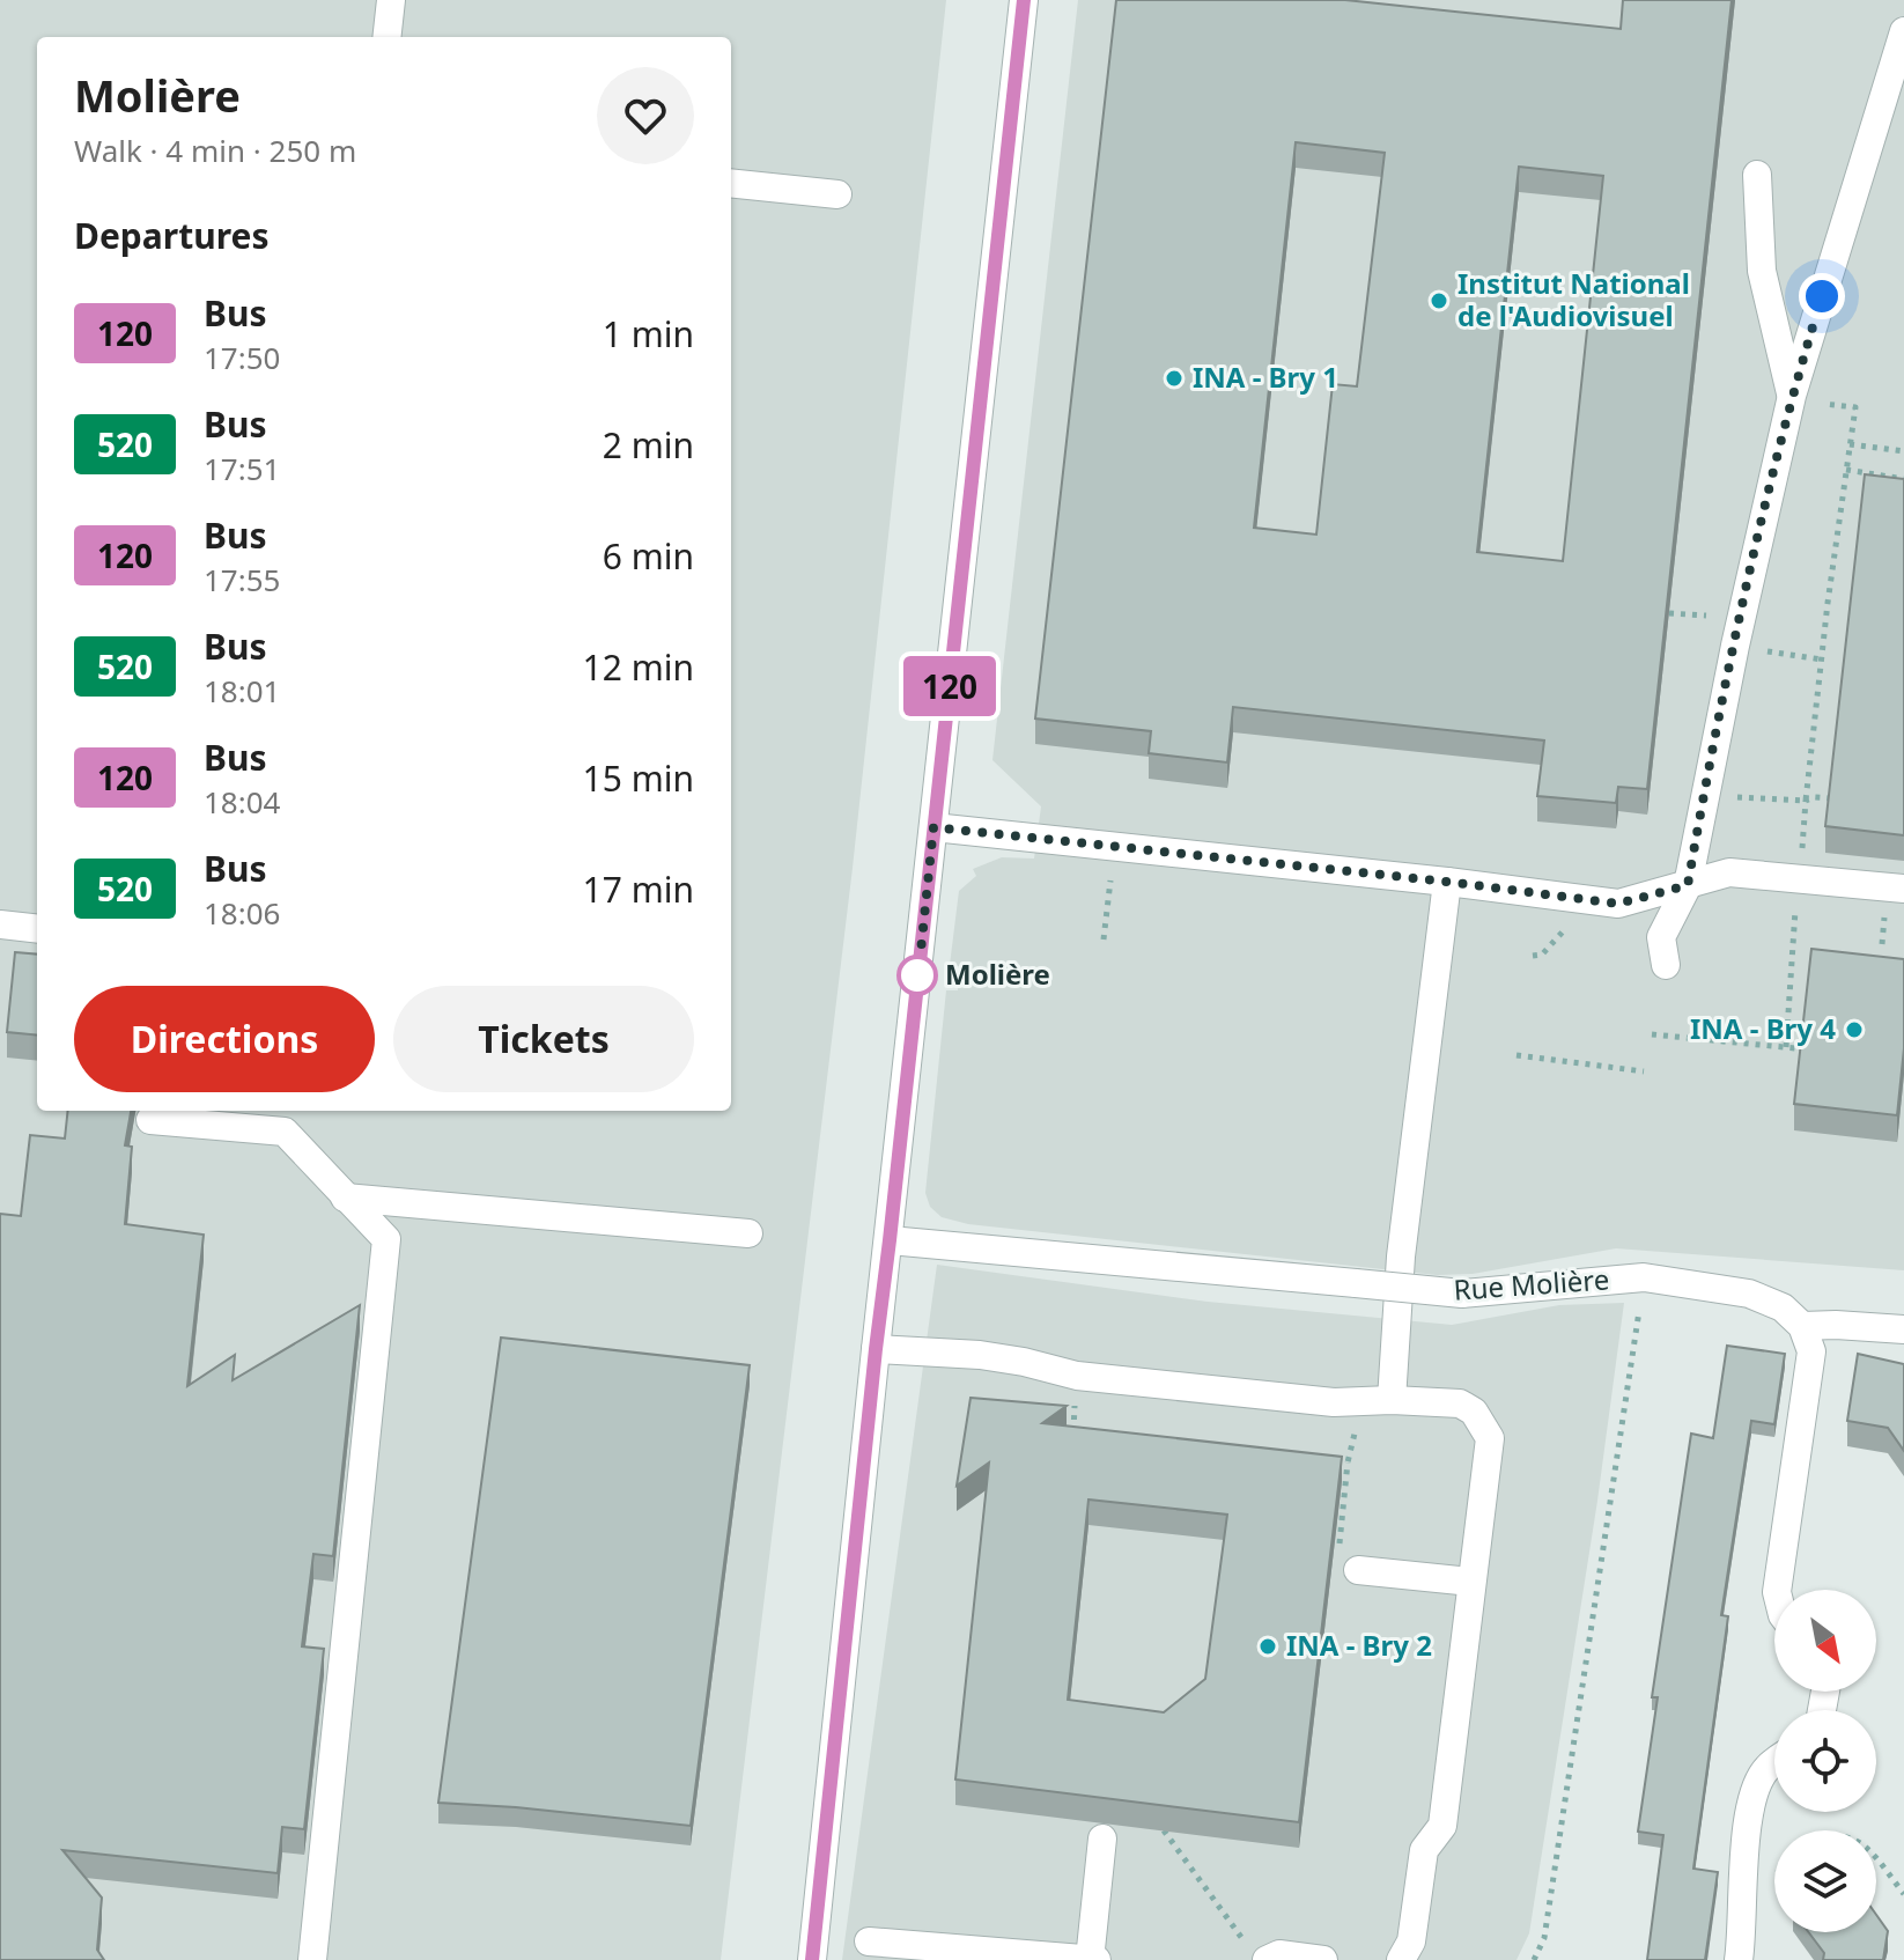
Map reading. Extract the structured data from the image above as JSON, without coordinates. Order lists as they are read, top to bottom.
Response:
{
  "streets": {
    "street": ["Rue Molière"]
  },
  "places": [
    "Institut National de l'Audiovisuel",
    "INA - Bry 1",
    "Molière",
    "INA - Bry 4",
    "INA - Bry 2"
  ],
  "lines": ["bus line 120"],
  "north": "bottom right",
  "page": {
    "on_map": "120",
    "heading": [
      ["Molière", "Walk · 4 min · 250 m"],
      "Departures"
    ],
    "list": [
      {
        "mark": "120",
        "name": "Bus",
        "note": "17:50",
        "value": "1 min"
      },
      {
        "mark": "520",
        "name": "Bus",
        "note": "17:51",
        "value": "2 min"
      },
      {
        "mark": "120",
        "name": "Bus",
        "note": "17:55",
        "value": "6 min"
      },
      {
        "mark": "520",
        "name": "Bus",
        "note": "18:01",
        "value": "12 min"
      },
      {
        "mark": "120",
        "name": "Bus",
        "note": "18:04",
        "value": "15 min"
      },
      {
        "mark": "520",
        "name": "Bus",
        "note": "18:06",
        "value": "17 min"
      }
    ],
    "buttons": ["Directions", "Tickets"]
  }
}
